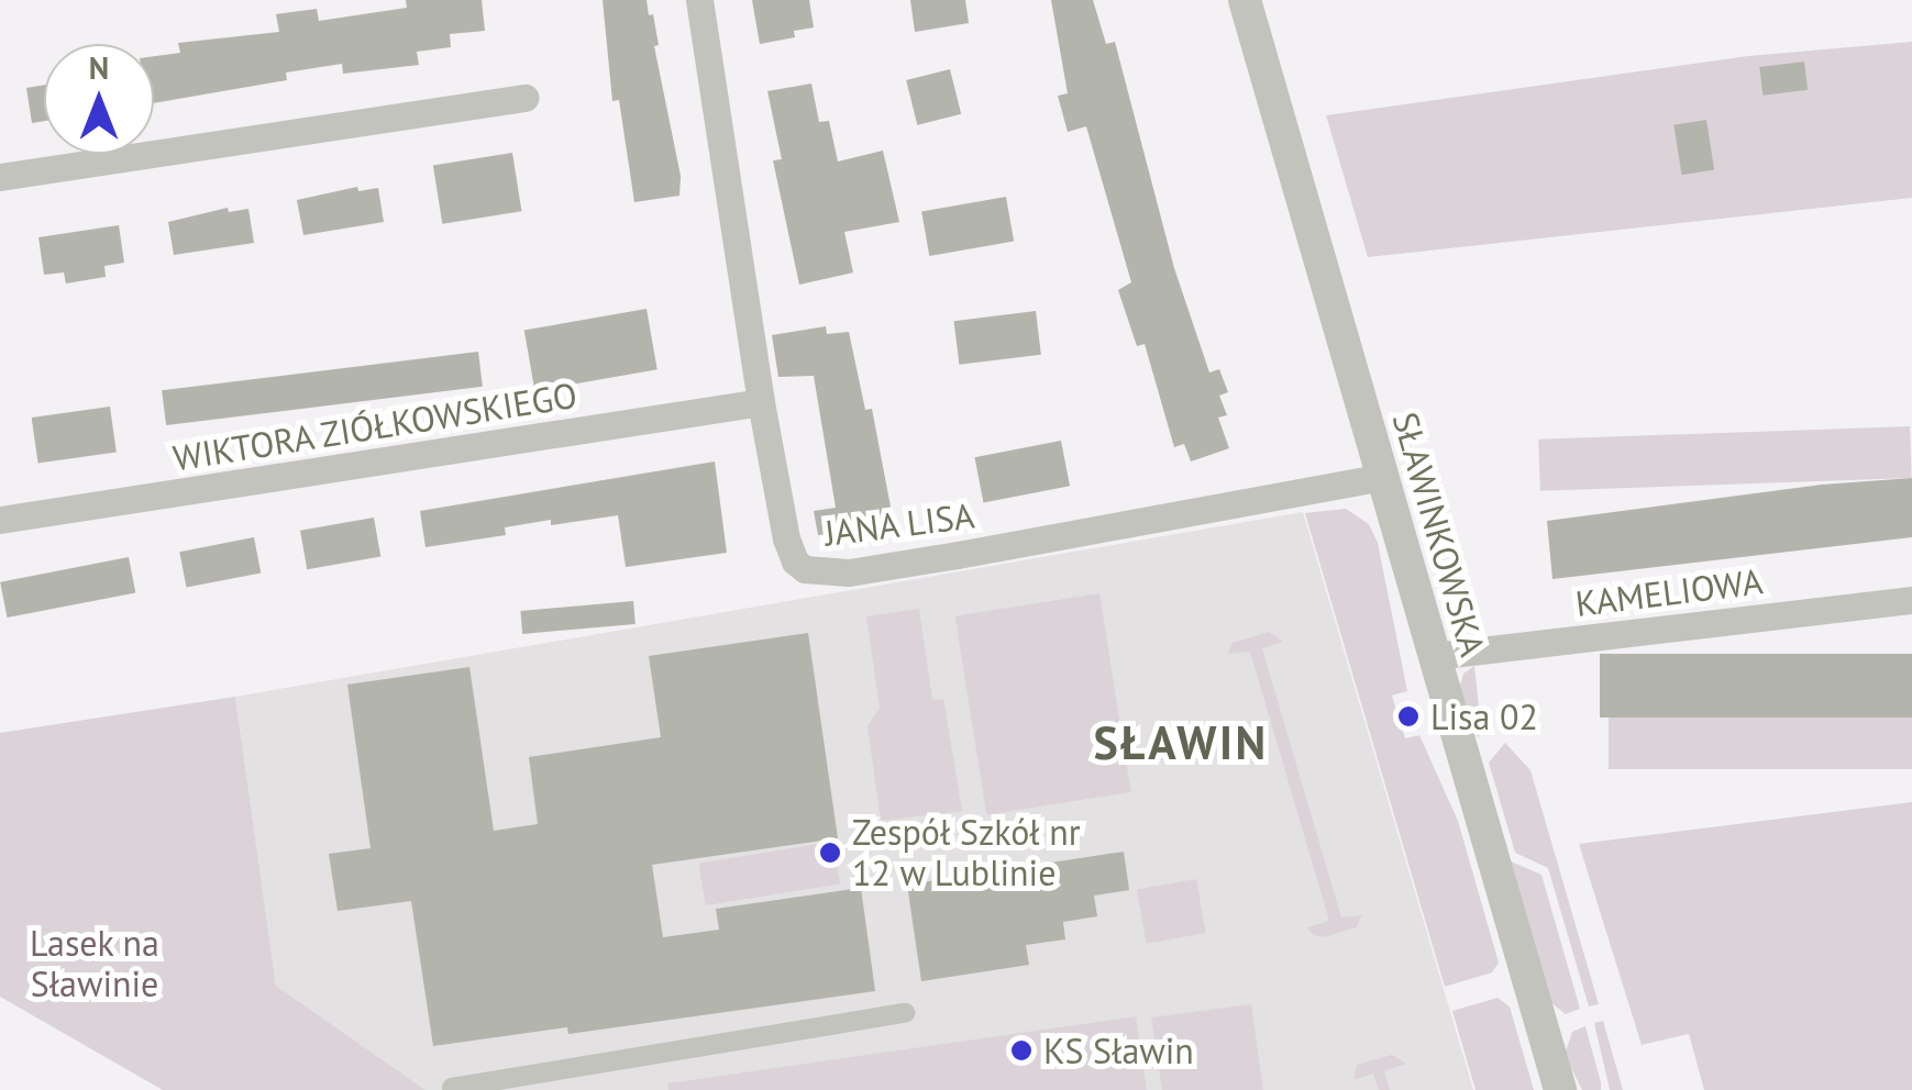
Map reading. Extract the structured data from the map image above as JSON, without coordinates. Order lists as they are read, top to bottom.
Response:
{
  "streets": {
    "street": [
      "WIKTORA ZIÓŁKOWSKIEGO",
      "JANA LISA",
      "SŁAWINKOWSKA",
      "KAMELIOWA"
    ]
  },
  "crossings": [
    ["WIKTORA ZIÓŁKOWSKIEGO", "JANA LISA"],
    ["JANA LISA", "SŁAWINKOWSKA"],
    ["SŁAWINKOWSKA", "KAMELIOWA"]
  ],
  "districts": ["SŁAWIN"],
  "parks": ["Lasek na Sławinie"],
  "places": ["Lisa 02", "Zespół Szkół nr 12 w Lublinie", "KS Sławin"],
  "north": "top"
}
